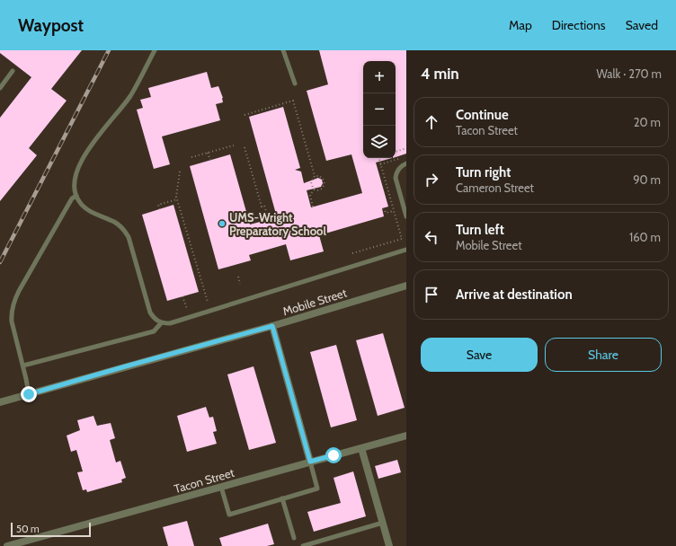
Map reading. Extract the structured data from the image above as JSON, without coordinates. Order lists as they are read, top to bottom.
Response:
{
  "streets": {
    "street": ["Mobile Street", "Tacon Street"]
  },
  "places": ["UMS-Wright Preparatory School"],
  "scale_bar": "50 m",
  "page": {
    "header": "Waypost",
    "nav": ["Map", "Directions", "Saved"],
    "heading": ["4 min", "Walk · 270 m"],
    "map_buttons": ["+", "−"],
    "list": [
      ["Continue", "Tacon Street", "20 m"],
      ["Turn right", "Cameron Street", "90 m"],
      ["Turn left", "Mobile Street", "160 m"],
      "Arrive at destination"
    ],
    "buttons": ["Save", "Share"],
    "scale": "50 m"
  }
}
